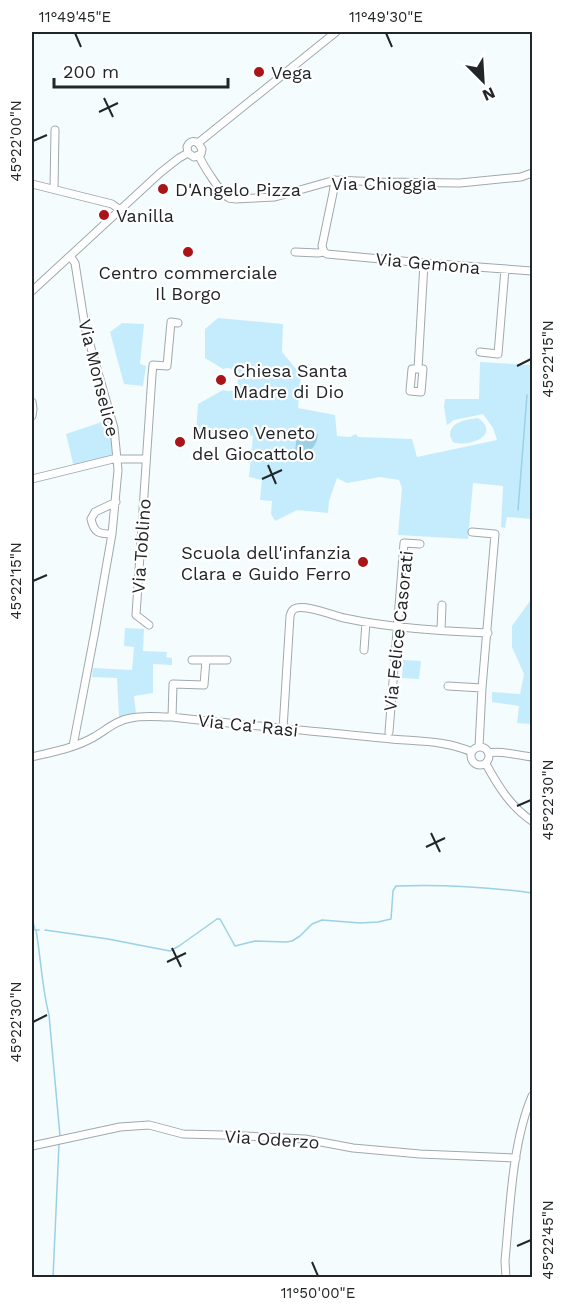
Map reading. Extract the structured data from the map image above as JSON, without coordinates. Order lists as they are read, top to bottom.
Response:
{
  "streets": {
    "street": [
      "Via Chioggia",
      "Via Gemona",
      "Via Monselice",
      "Via Toblino",
      "Via Felice Casorati",
      "Via Ca' Rasi",
      "Via Oderzo"
    ]
  },
  "crossings": [
    ["Via Monselice", "Via Ca' Rasi"]
  ],
  "places": [
    "Vega",
    "D'Angelo Pizza",
    "Vanilla",
    "Centro commerciale Il Borgo",
    "Chiesa Santa Madre di Dio",
    "Museo Veneto del Giocattolo",
    "Scuola dell'infanzia Clara e Guido Ferro"
  ],
  "scale_bar": "200 m",
  "north": "bottom right",
  "coordinates": [
    "11°49'45\"E",
    "11°49'30\"E",
    "45°22'00\"N",
    "45°22'15\"N",
    "45°22'30\"N",
    "45°22'45\"N",
    "11°50'00\"E"
  ]
}
